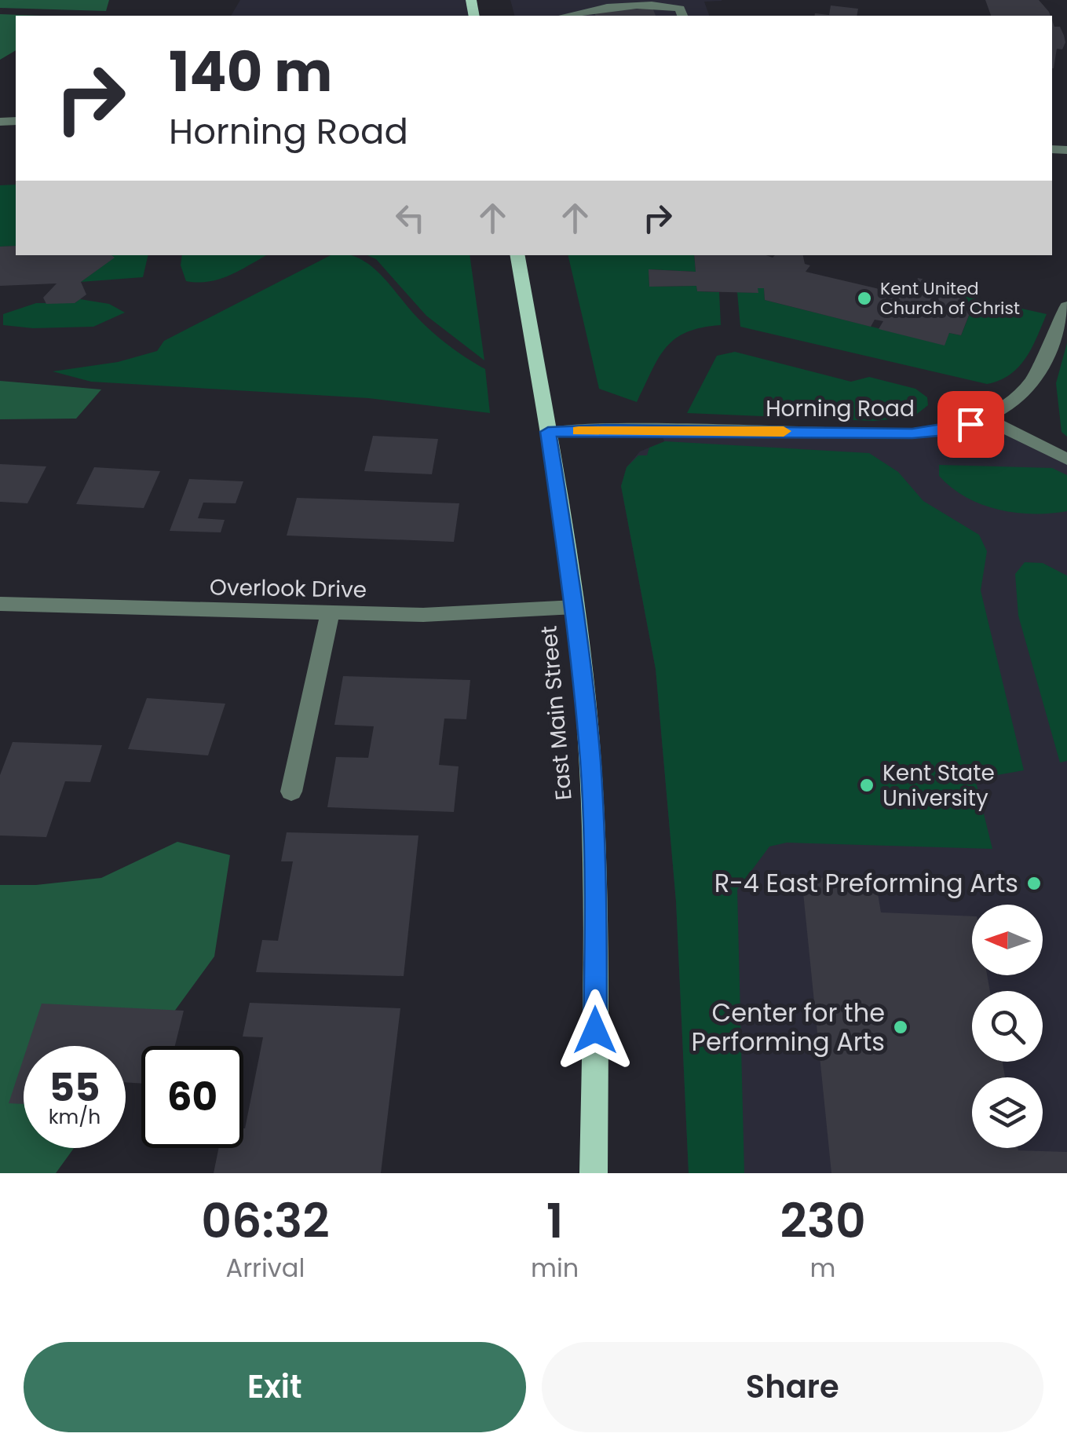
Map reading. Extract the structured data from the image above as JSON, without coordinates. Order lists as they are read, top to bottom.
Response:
{
  "streets": {
    "main road": ["East Main Street"],
    "street": ["Horning Road", "Overlook Drive"]
  },
  "crossings": [
    ["Horning Road", "East Main Street"],
    ["Overlook Drive", "East Main Street"]
  ],
  "places": [
    "Kent United Church of Christ",
    "Kent State University",
    "R-4 East Preforming Arts",
    "Center for the Performing Arts"
  ],
  "north": "left",
  "page": {
    "turn": ["140 m", "Horning Road"],
    "speed": "55 km/h",
    "limit": "60",
    "eta": [
      "06:32",
      "Arrival",
      "1",
      "min",
      "230",
      "m"
    ],
    "buttons": ["Exit", "Share"]
  }
}
